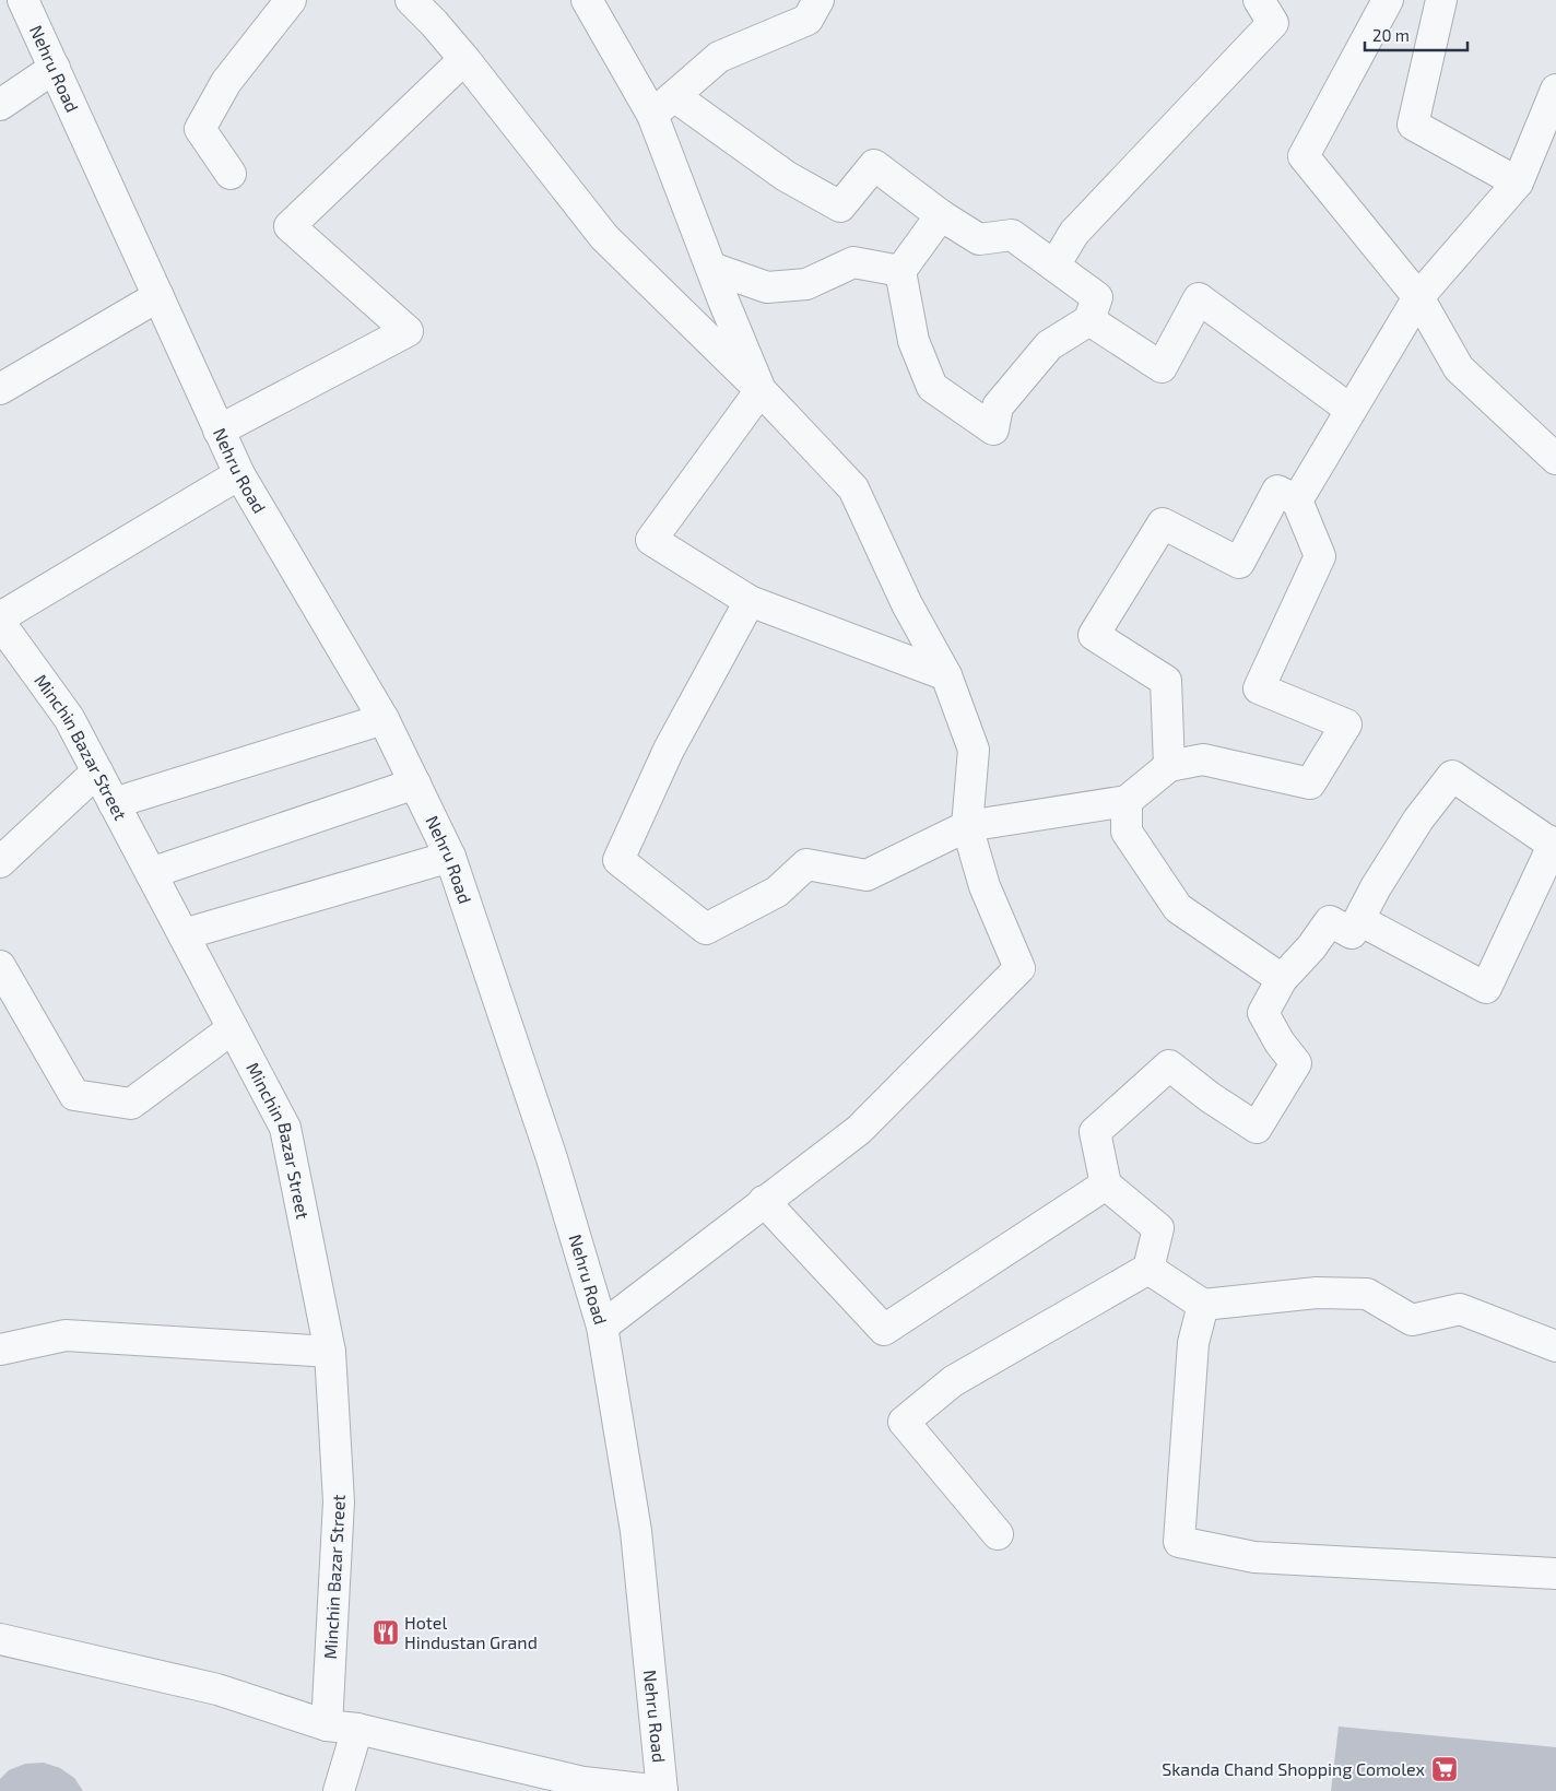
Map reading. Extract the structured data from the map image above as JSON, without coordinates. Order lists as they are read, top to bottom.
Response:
{
  "streets": {
    "street": ["Nehru Road", "Minchin Bazar Street"]
  },
  "places": {
    "restaurant": ["Hotel Hindustan Grand"],
    "supermarket": ["Skanda Chand Shopping Comolex"]
  },
  "scale_bar": "20 m"
}
